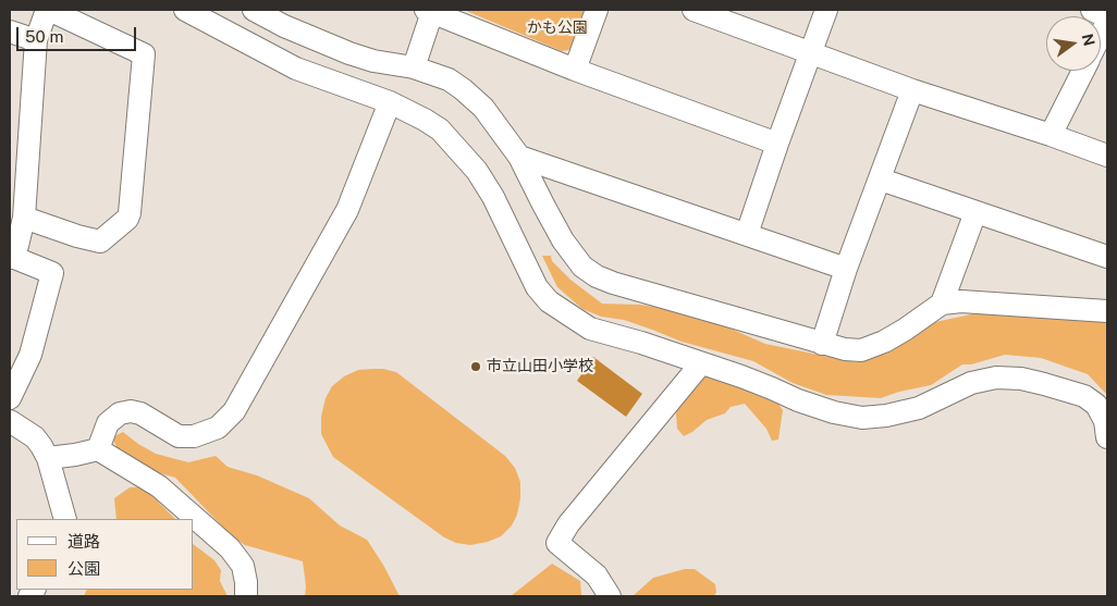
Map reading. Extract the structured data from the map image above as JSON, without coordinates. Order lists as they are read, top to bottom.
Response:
{
  "parks": ["かも公園"],
  "places": ["市立山田小学校"],
  "legend": ["道路", "公園"],
  "scale_bar": "50 m",
  "north": "right"
}
